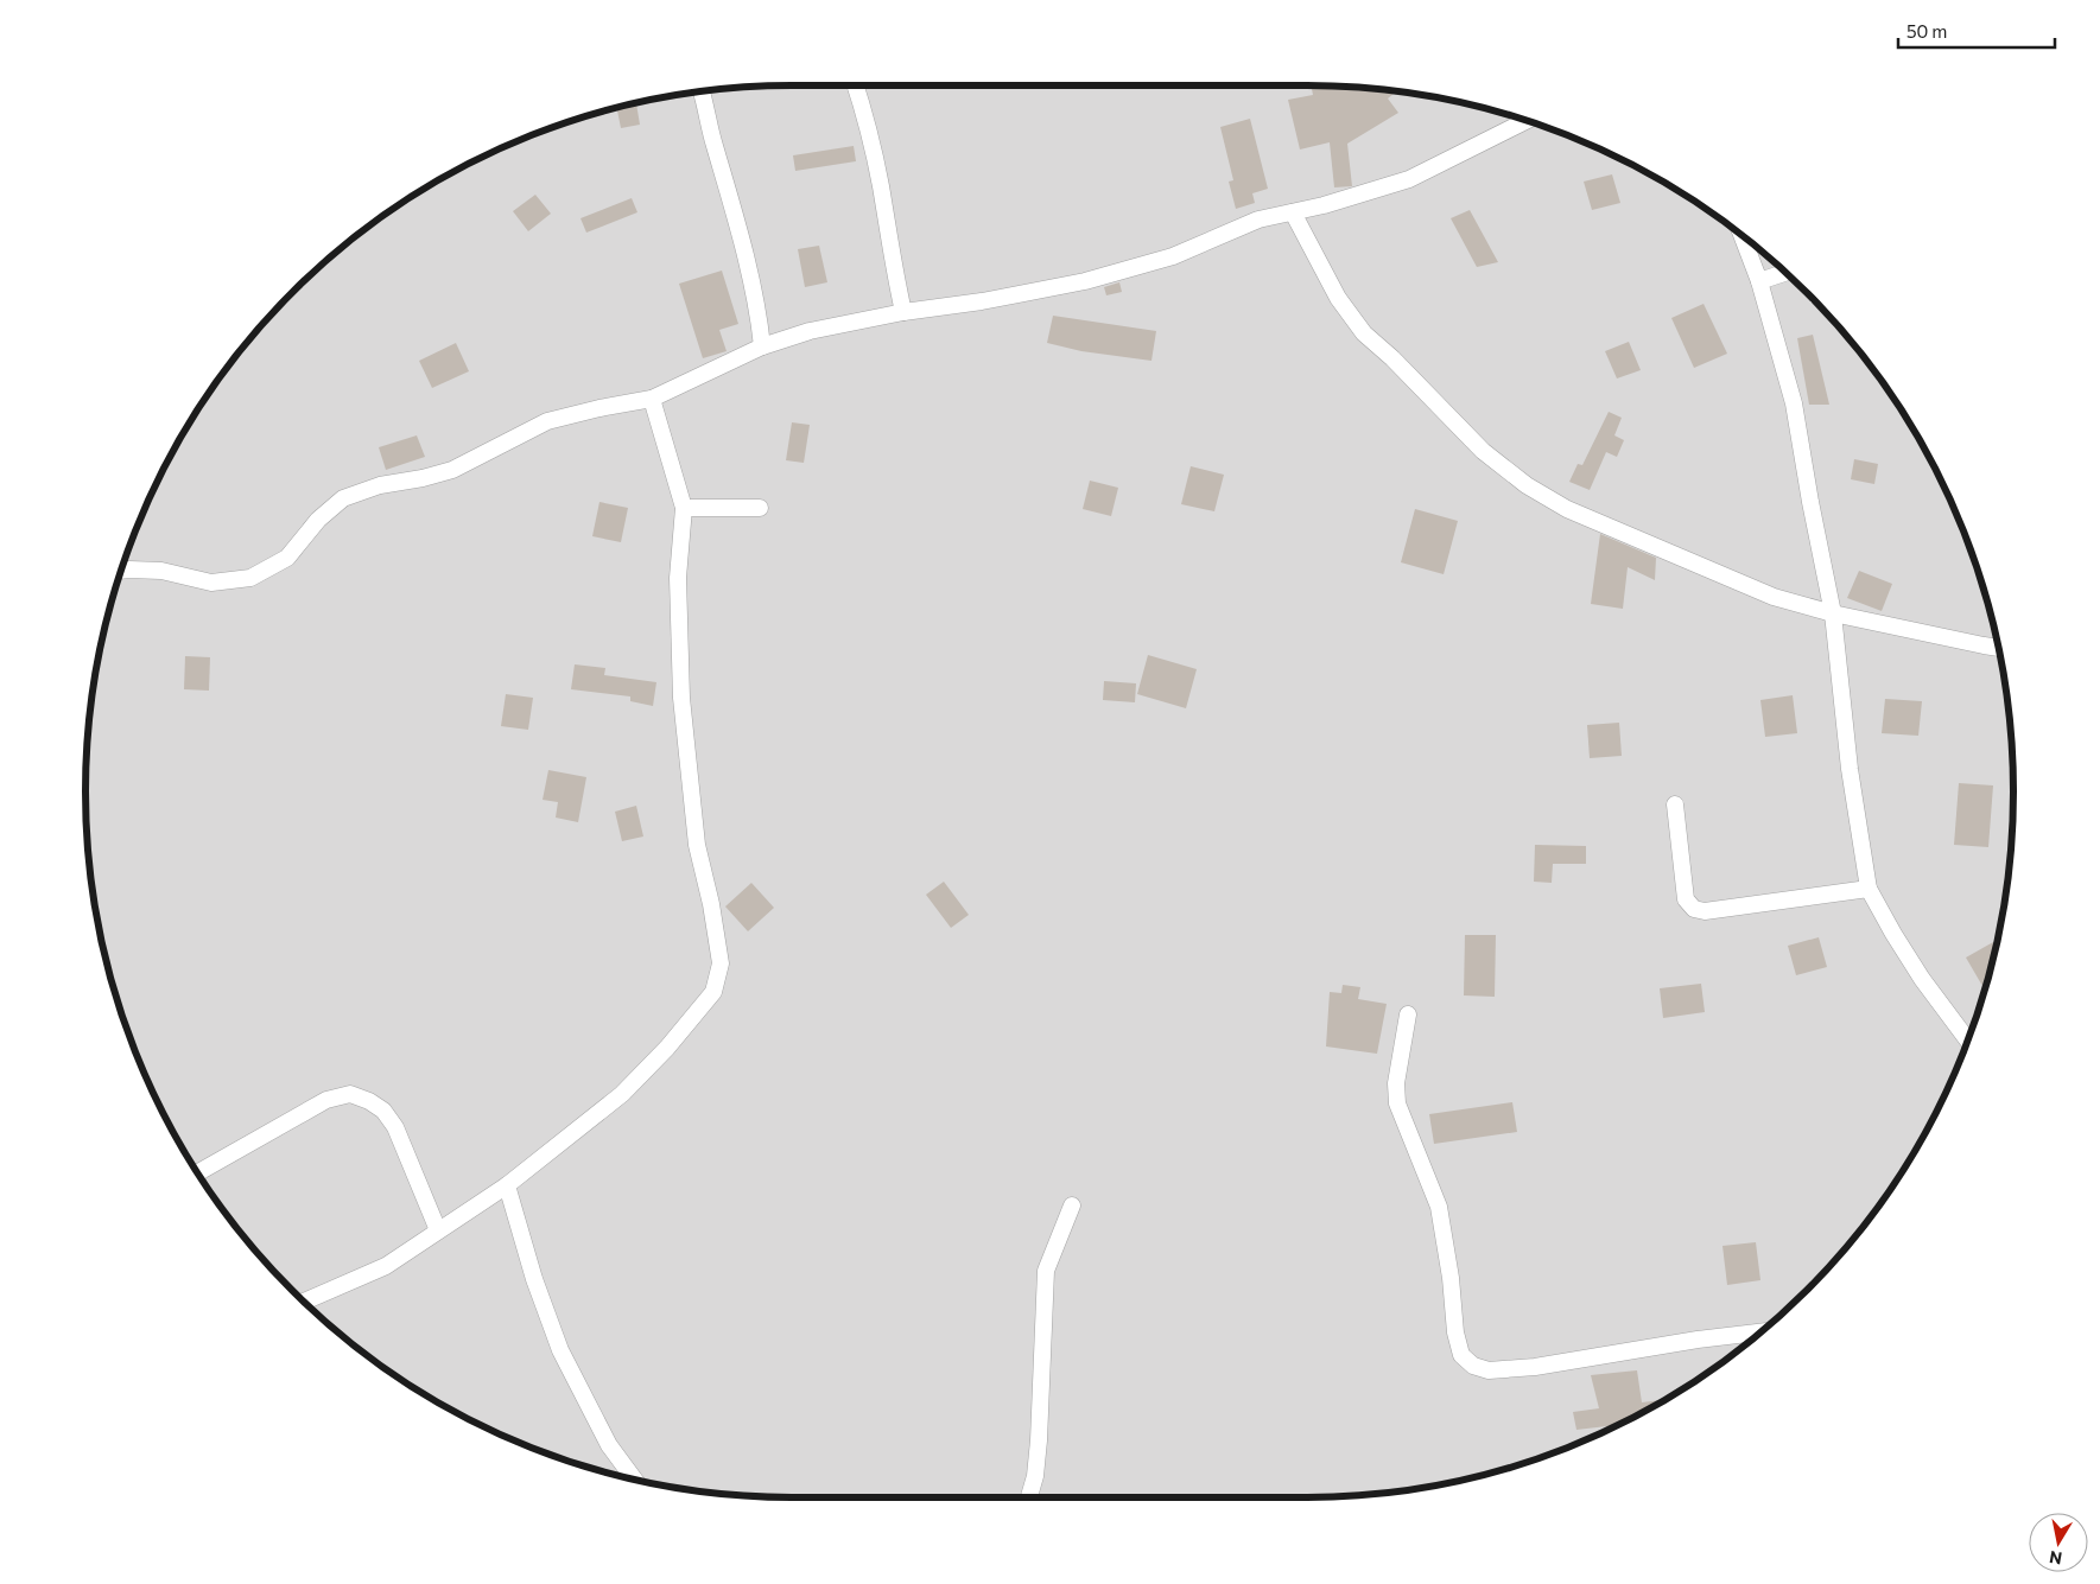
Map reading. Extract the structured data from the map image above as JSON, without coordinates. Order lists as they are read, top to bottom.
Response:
{
  "scale_bar": "50 m",
  "north": "bottom"
}
